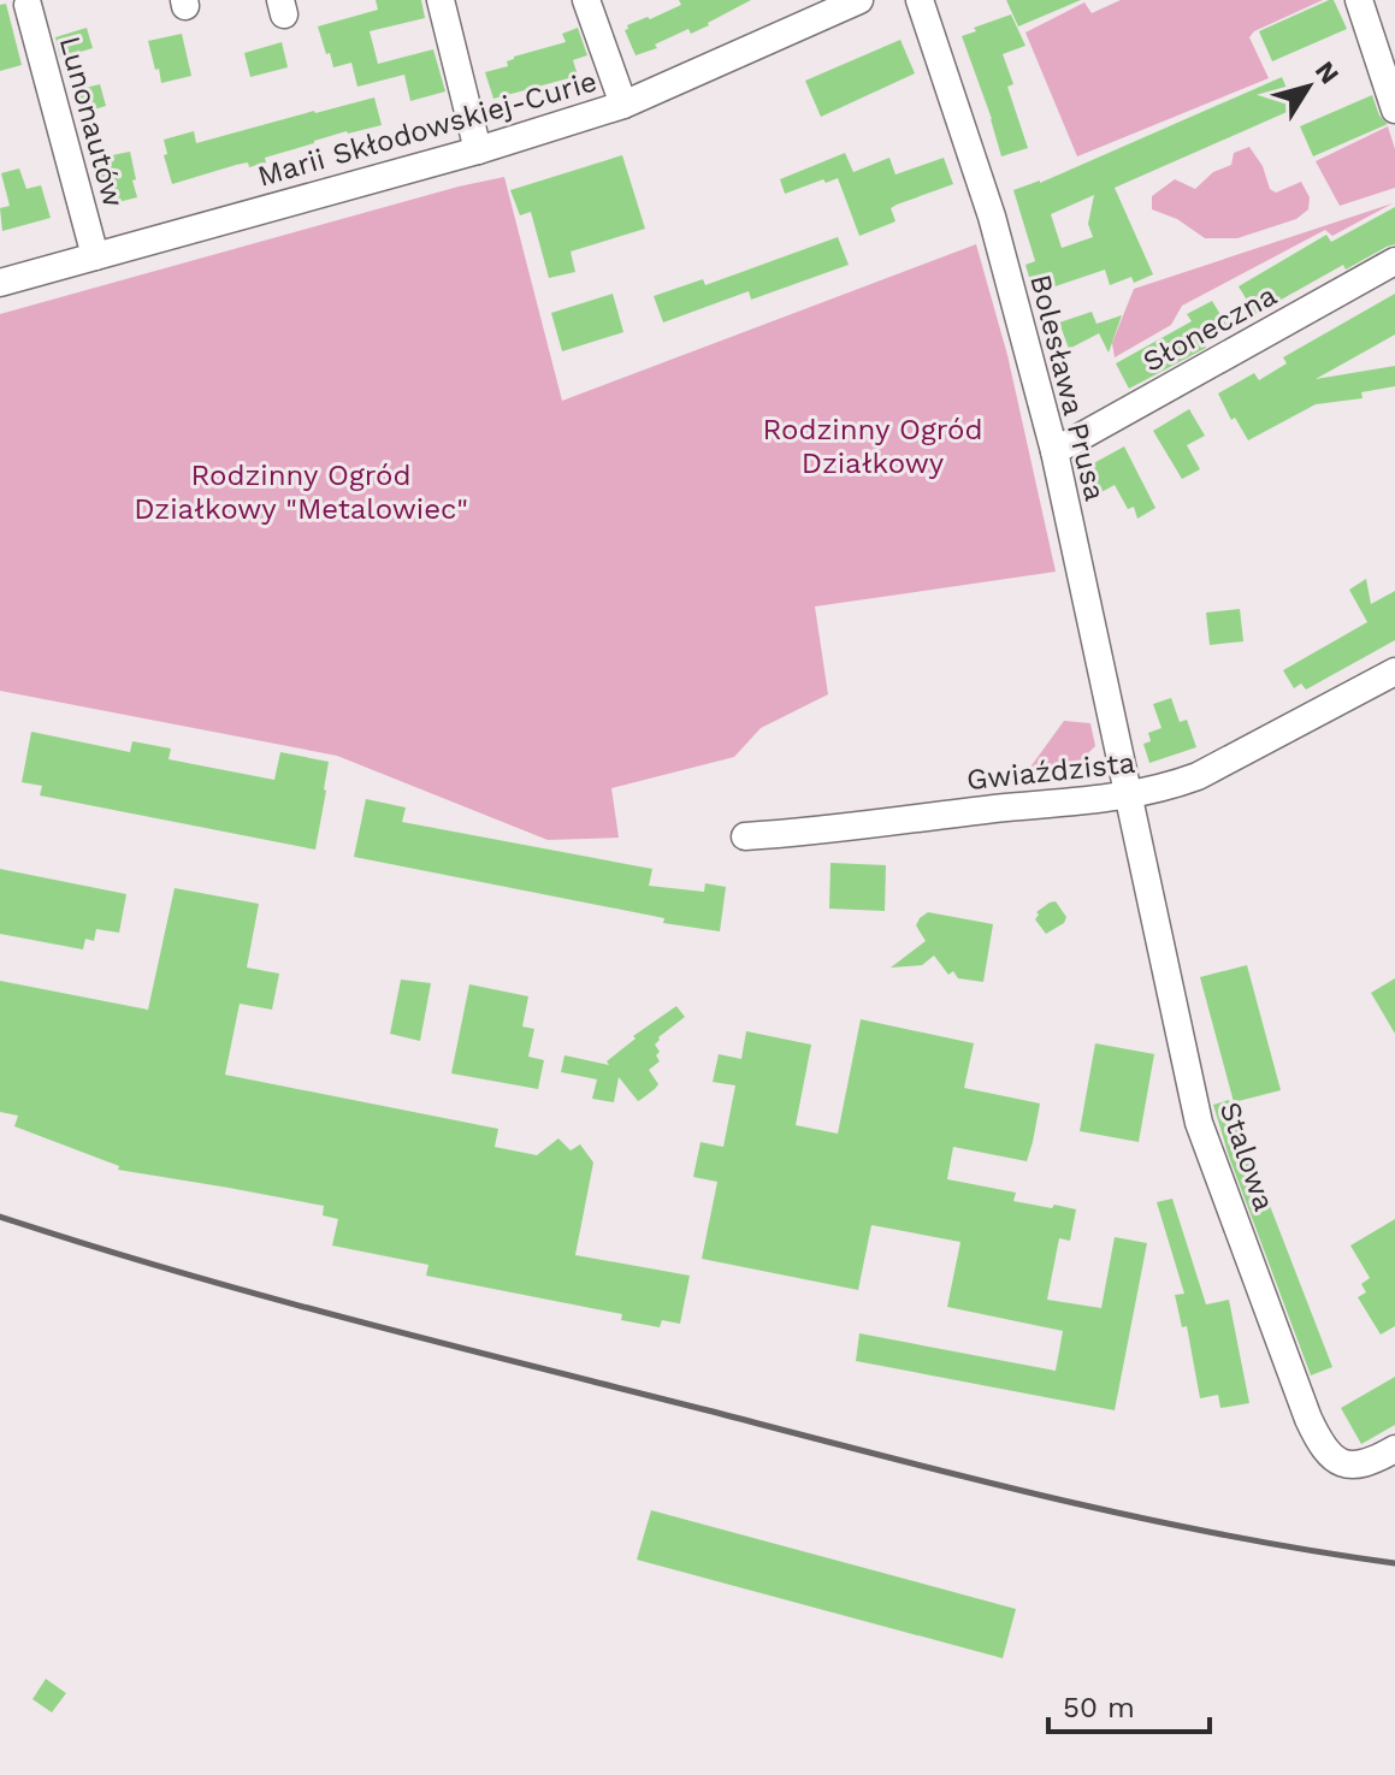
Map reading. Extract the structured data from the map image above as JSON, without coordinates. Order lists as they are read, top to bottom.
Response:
{
  "streets": {
    "street": [
      "Lunonautów",
      "Marii Skłodowskiej-Curie",
      "Słoneczna",
      "Bolesława Prusa",
      "Gwiaździsta",
      "Stalowa"
    ]
  },
  "crossings": [
    ["Lunonautów", "Marii Skłodowskiej-Curie"],
    ["Słoneczna", "Bolesława Prusa"],
    ["Bolesława Prusa", "Gwiaździsta"],
    ["Bolesława Prusa", "Stalowa"],
    ["Gwiaździsta", "Stalowa"]
  ],
  "parks": ["Rodzinny Ogród Działkowy", "Rodzinny Ogród Działkowy \"Metalowiec\""],
  "scale_bar": "50 m",
  "north": "top right"
}
